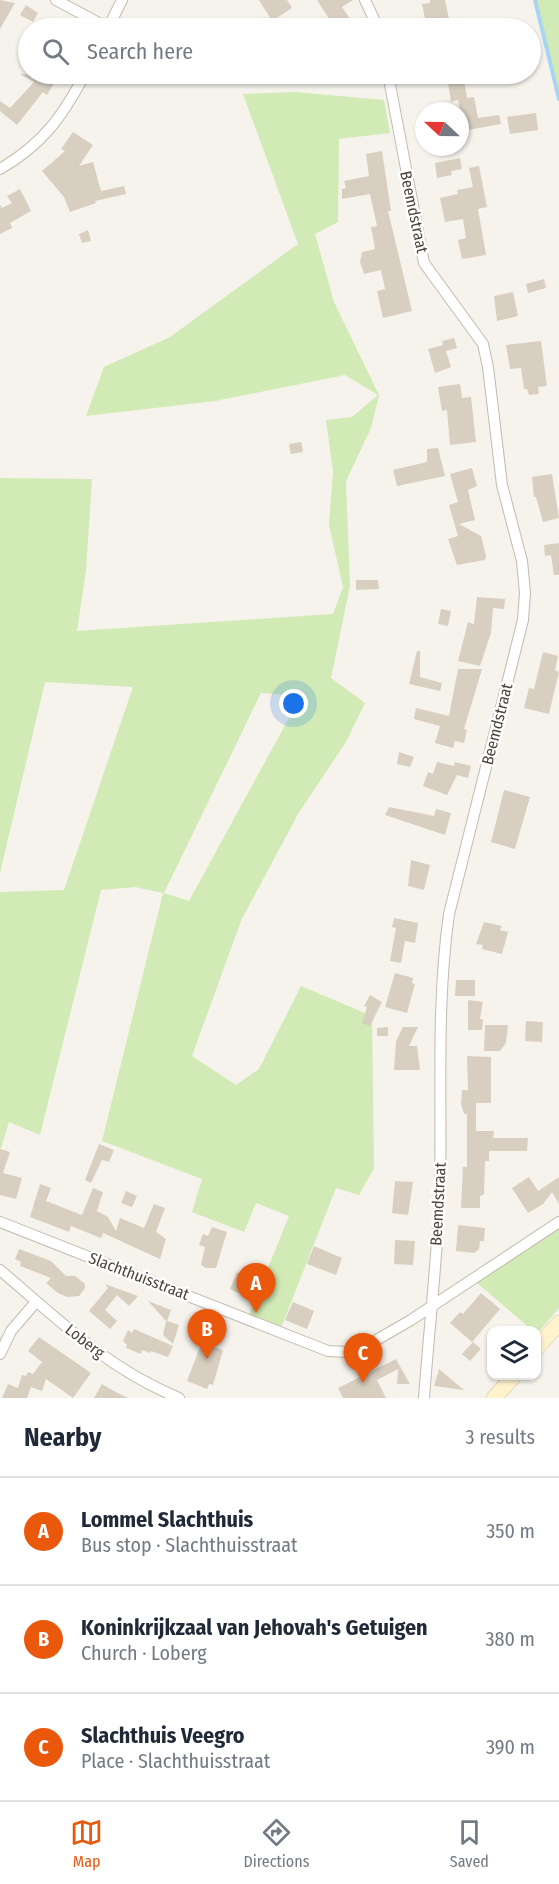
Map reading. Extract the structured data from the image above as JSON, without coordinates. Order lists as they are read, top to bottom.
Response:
{
  "streets": {
    "street": ["Beemdstraat", "Slachthuisstraat", "Loberg"]
  },
  "crossings": [
    ["Beemdstraat", "Slachthuisstraat"]
  ],
  "north": "left",
  "page": {
    "search": "Search here",
    "pins": ["A", "B", "C"],
    "heading": ["Nearby", "3 results"],
    "list": [
      {
        "mark": "A",
        "name": "Lommel Slachthuis",
        "note": "Bus stop · Slachthuisstraat",
        "value": "350 m"
      },
      {
        "mark": "B",
        "name": "Koninkrijkzaal van Jehovah's Getuigen",
        "note": "Church · Loberg",
        "value": "380 m"
      },
      {
        "mark": "C",
        "name": "Slachthuis Veegro",
        "note": "Place · Slachthuisstraat",
        "value": "390 m"
      }
    ],
    "nav": ["Map", "Directions", "Saved"]
  }
}
